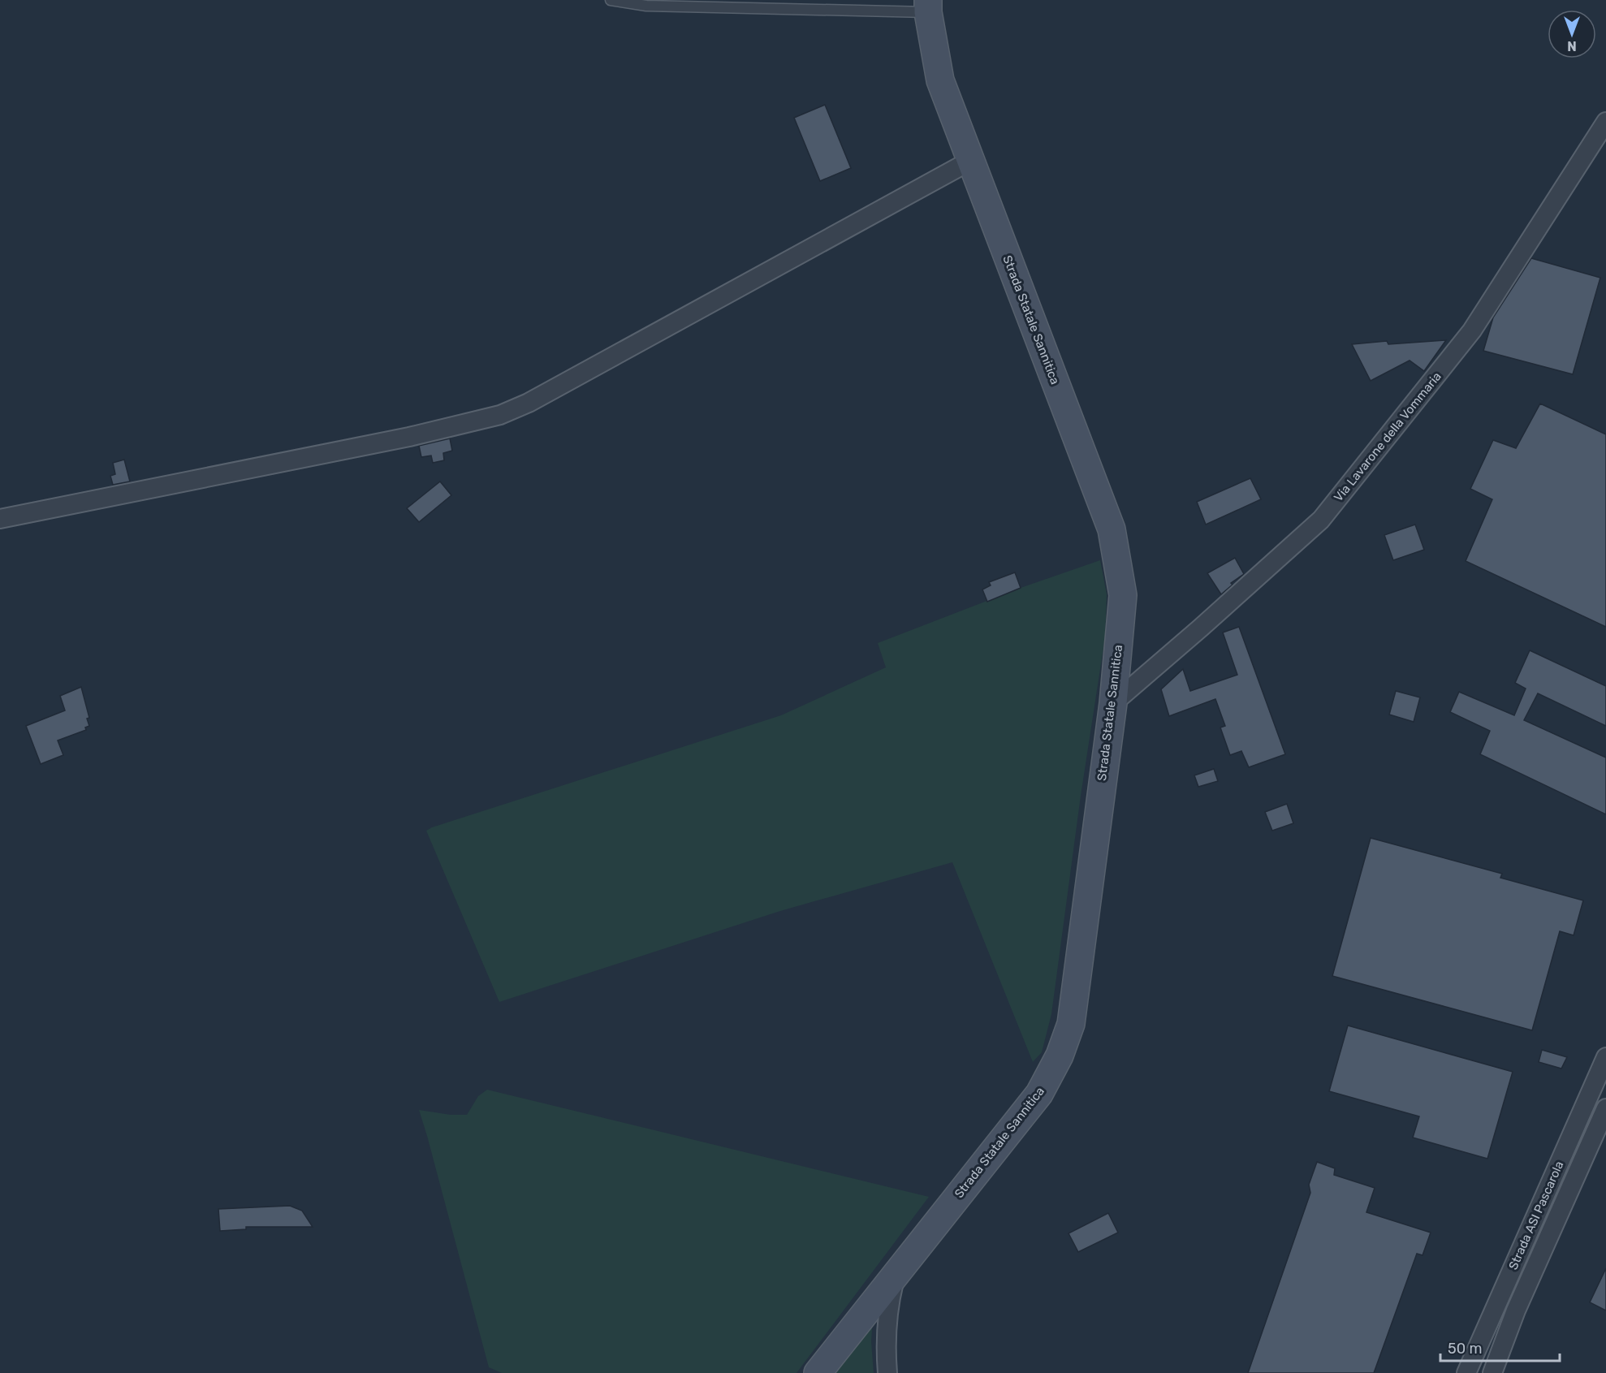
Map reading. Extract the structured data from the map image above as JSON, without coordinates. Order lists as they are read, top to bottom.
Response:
{
  "streets": {
    "main road": ["Strada Statale Sannitica"],
    "street": ["Via Lavarone della Vommaria", "Strada ASI Pascarola"]
  },
  "crossings": [
    ["Strada Statale Sannitica", "Via Lavarone della Vommaria"]
  ],
  "scale_bar": "50 m",
  "north": "bottom"
}
